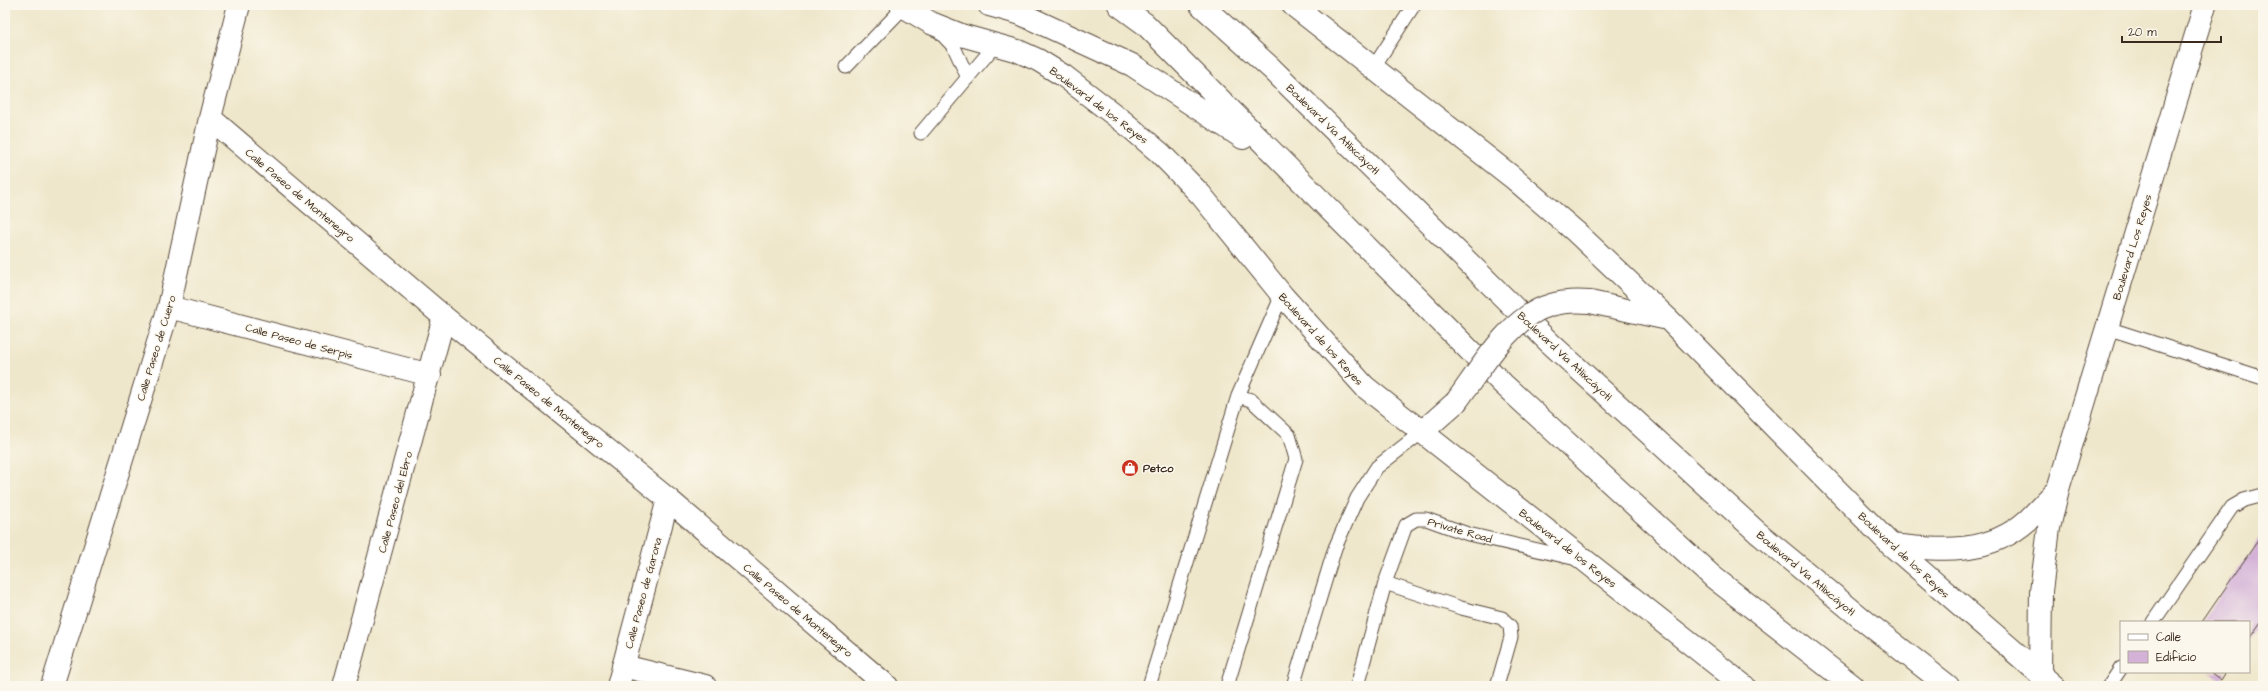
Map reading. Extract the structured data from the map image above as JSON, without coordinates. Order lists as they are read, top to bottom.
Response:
{
  "streets": {
    "main road": [
      "Boulevard de los Reyes",
      "Boulevard Vía Atlixcáyotl",
      "Calle Paseo de Montenegro",
      "Boulevard Los Reyes",
      "Calle Paseo de Serpis",
      "Calle Paseo de Cuero",
      "Calle Paseo del Ebro",
      "Calle Paseo de Garona"
    ],
    "lane": ["Private Road"]
  },
  "crossings": [
    ["Boulevard de los Reyes", "Boulevard Los Reyes"],
    ["Boulevard de los Reyes", "Private Road"],
    ["Calle Paseo de Montenegro", "Calle Paseo de Cuero"],
    ["Calle Paseo de Montenegro", "Calle Paseo del Ebro"],
    ["Calle Paseo de Montenegro", "Calle Paseo de Garona"],
    ["Calle Paseo de Serpis", "Calle Paseo de Cuero"],
    ["Calle Paseo de Serpis", "Calle Paseo del Ebro"]
  ],
  "places": {
    "shop": ["Petco"]
  },
  "legend": ["Calle", "Edificio"],
  "scale_bar": "20 m"
}
